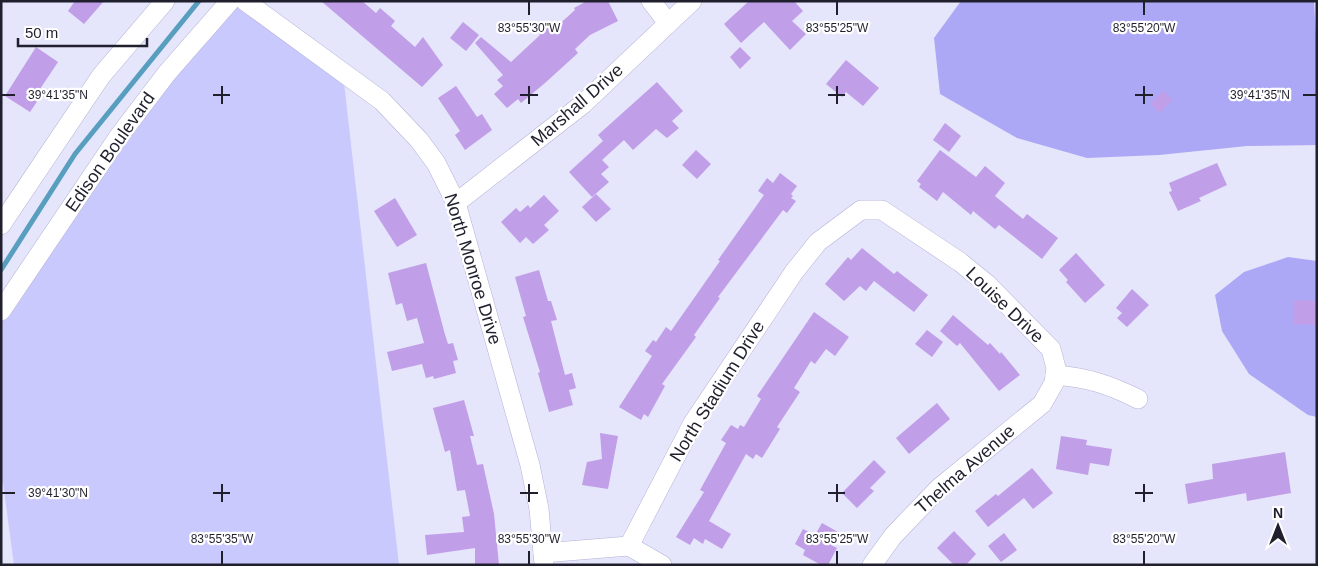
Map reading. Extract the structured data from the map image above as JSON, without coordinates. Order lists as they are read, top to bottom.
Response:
{
  "streets": {
    "street": [
      "Marshall Drive",
      "Edison Boulevard",
      "North Monroe Drive",
      "Louise Drive",
      "North Stadium Drive",
      "Thelma Avenue"
    ]
  },
  "crossings": [
    ["Marshall Drive", "North Monroe Drive"],
    ["Louise Drive", "North Stadium Drive"],
    ["Louise Drive", "Thelma Avenue"]
  ],
  "scale_bar": "50 m",
  "north": "top",
  "coordinates": [
    "83°55'30\"W",
    "83°55'25\"W",
    "83°55'20\"W",
    "39°41'35\"N",
    "39°41'30\"N",
    "83°55'35\"W"
  ]
}
